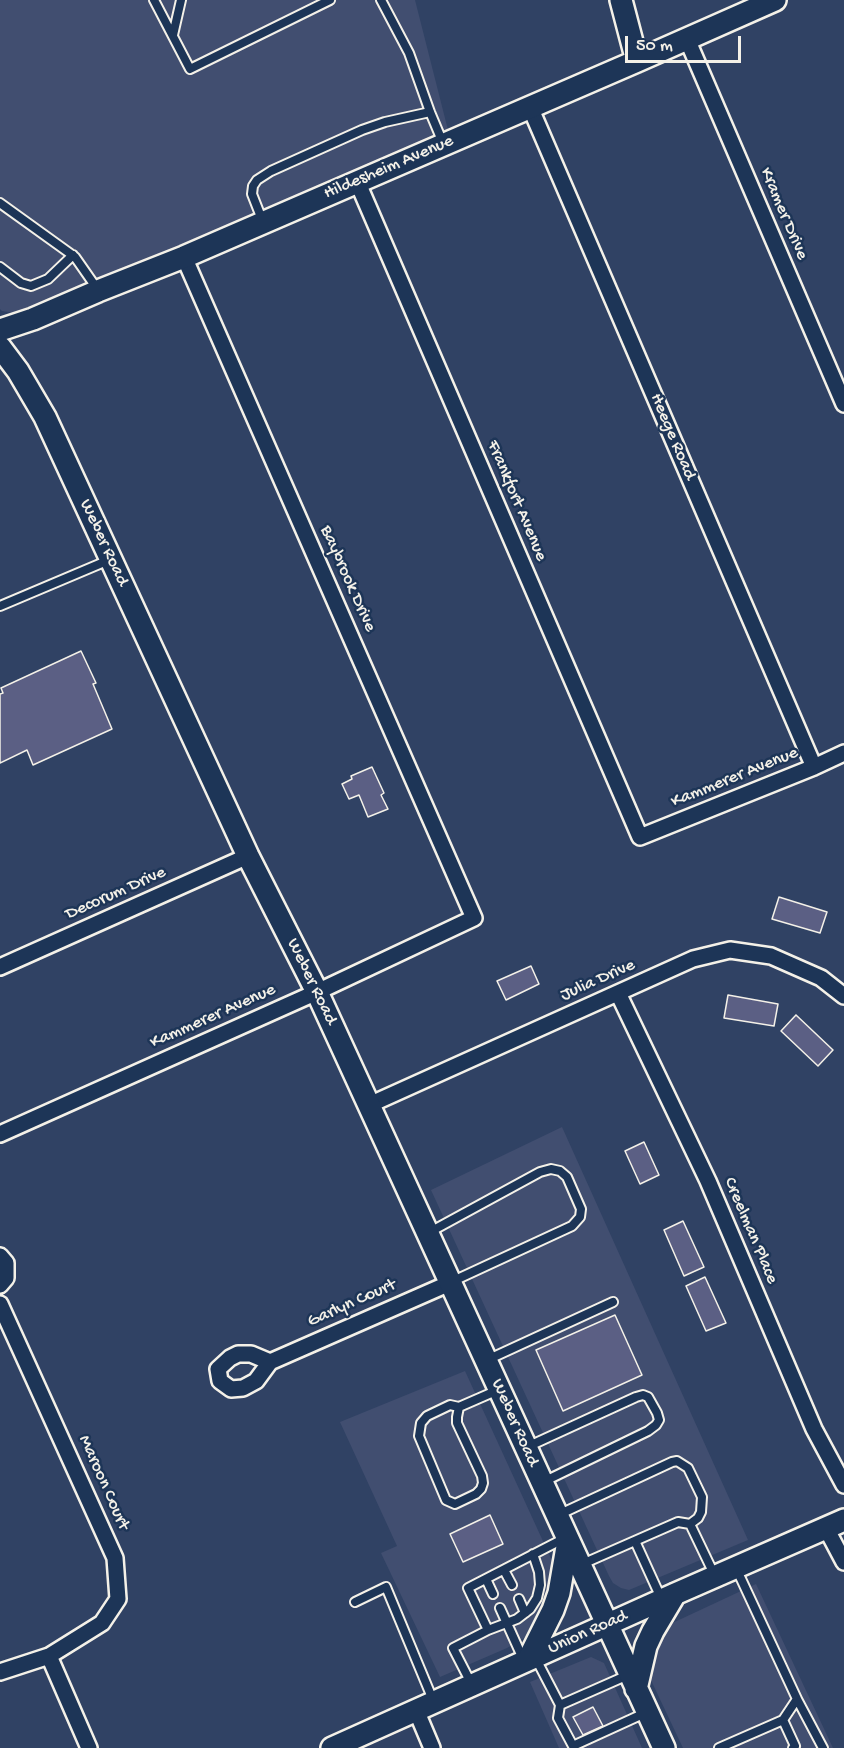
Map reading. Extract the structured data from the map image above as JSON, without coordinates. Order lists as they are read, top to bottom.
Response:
{
  "streets": {
    "main road": ["Hildesheim Avenue", "Weber Road", "Union Road"],
    "street": [
      "Kramer Drive",
      "Heege Road",
      "Frankfort Avenue",
      "Baybrook Drive",
      "Kammerer Avenue",
      "Decorum Drive",
      "Julia Drive",
      "Creelman Place",
      "Garlyn Court",
      "Maroon Court"
    ]
  },
  "crossings": [
    ["Hildesheim Avenue", "Kramer Drive"],
    ["Hildesheim Avenue", "Heege Road"],
    ["Hildesheim Avenue", "Frankfort Avenue"],
    ["Hildesheim Avenue", "Baybrook Drive"],
    ["Heege Road", "Kammerer Avenue"],
    ["Frankfort Avenue", "Kammerer Avenue"],
    ["Weber Road", "Kammerer Avenue"],
    ["Weber Road", "Decorum Drive"],
    ["Weber Road", "Julia Drive"],
    ["Weber Road", "Garlyn Court"],
    ["Weber Road", "Union Road"],
    ["Baybrook Drive", "Kammerer Avenue"],
    ["Julia Drive", "Creelman Place"]
  ],
  "scale_bar": "50 m"
}
